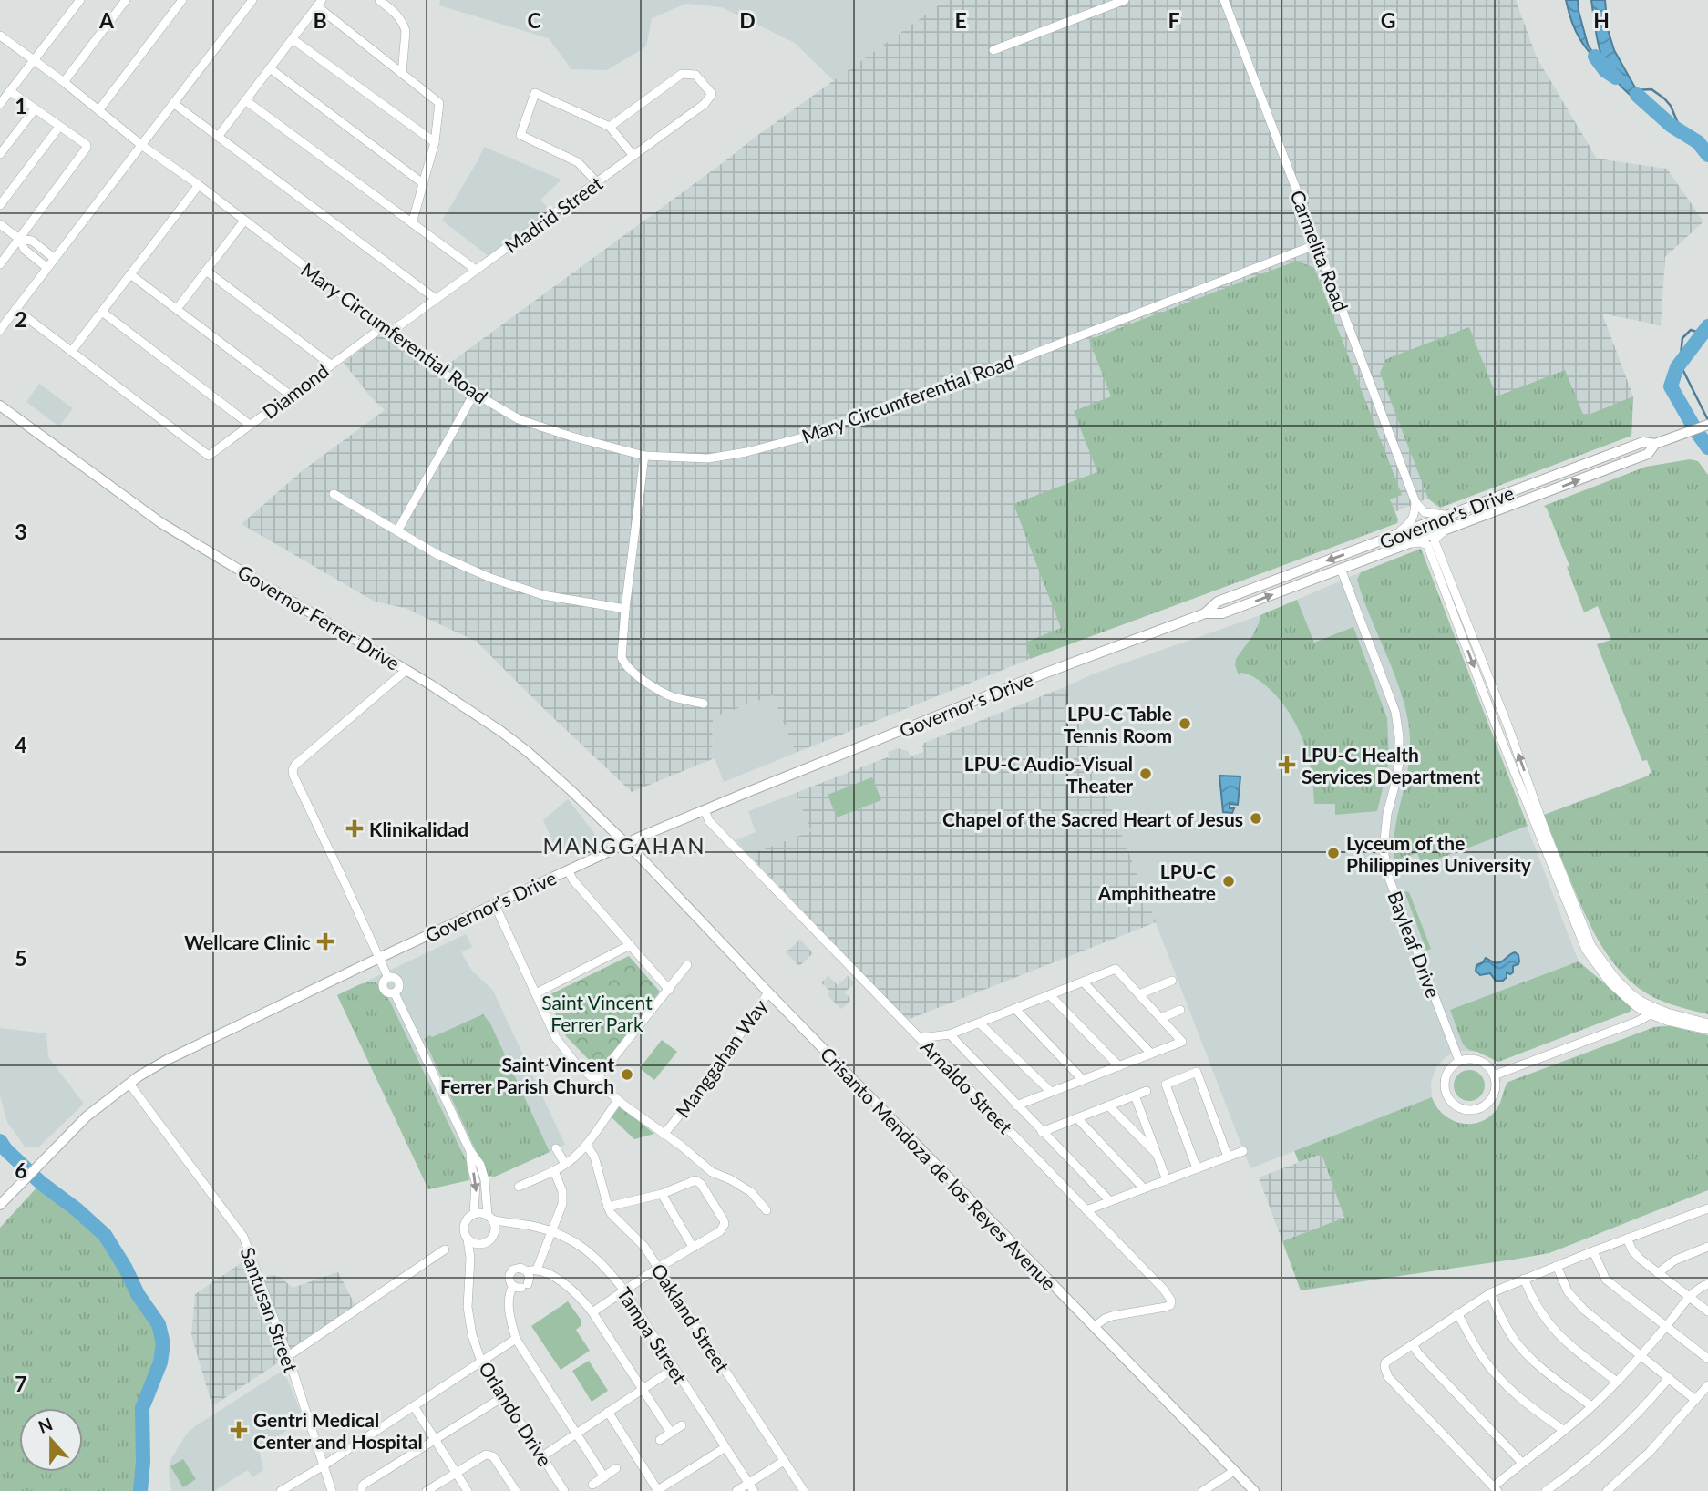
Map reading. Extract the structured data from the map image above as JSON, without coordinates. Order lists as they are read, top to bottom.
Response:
{
  "streets": {
    "main road": ["Governor's Drive", "Governor Ferrer Drive", "Crisanto Mendoza de los Reyes Avenue"],
    "street": [
      "Madrid Street",
      "Carmelita Road",
      "Mary Circumferential Road",
      "Diamond",
      "Bayleaf Drive",
      "Manggahan Way",
      "Arnaldo Street",
      "Santusan Street",
      "Oakland Street",
      "Tampa Street",
      "Orlando Drive"
    ]
  },
  "crossings": [
    ["Madrid Street", "Mary Circumferential Road"],
    ["Madrid Street", "Diamond"],
    ["Carmelita Road", "Mary Circumferential Road"],
    ["Mary Circumferential Road", "Diamond"],
    ["Governor's Drive", "Governor Ferrer Drive"],
    ["Governor's Drive", "Bayleaf Drive"],
    ["Governor's Drive", "Manggahan Way"],
    ["Governor's Drive", "Arnaldo Street"],
    ["Governor's Drive", "Crisanto Mendoza de los Reyes Avenue"],
    ["Governor's Drive", "Santusan Street"],
    ["Governor Ferrer Drive", "Crisanto Mendoza de los Reyes Avenue"],
    ["Manggahan Way", "Crisanto Mendoza de los Reyes Avenue"],
    ["Arnaldo Street", "Crisanto Mendoza de los Reyes Avenue"],
    ["Tampa Street", "Orlando Drive"]
  ],
  "districts": ["MANGGAHAN"],
  "parks": ["Saint Vincent Ferrer Park"],
  "places": {
    "other": [
      "LPU-C Table Tennis Room",
      "LPU-C Audio-Visual Theater",
      "Chapel of the Sacred Heart of Jesus",
      "Lyceum of the Philippines University",
      "LPU-C Amphitheatre",
      "Saint Vincent Ferrer Parish Church"
    ],
    "health": [
      "LPU-C Health Services Department",
      "Klinikalidad",
      "Wellcare Clinic",
      "Gentri Medical Center and Hospital"
    ]
  },
  "north": "top",
  "grid": {
    "columns": [
      "A",
      "B",
      "C",
      "D",
      "E",
      "F",
      "G",
      "H"
    ],
    "rows": [
      "1",
      "2",
      "3",
      "4",
      "5",
      "6",
      "7"
    ]
  }
}
